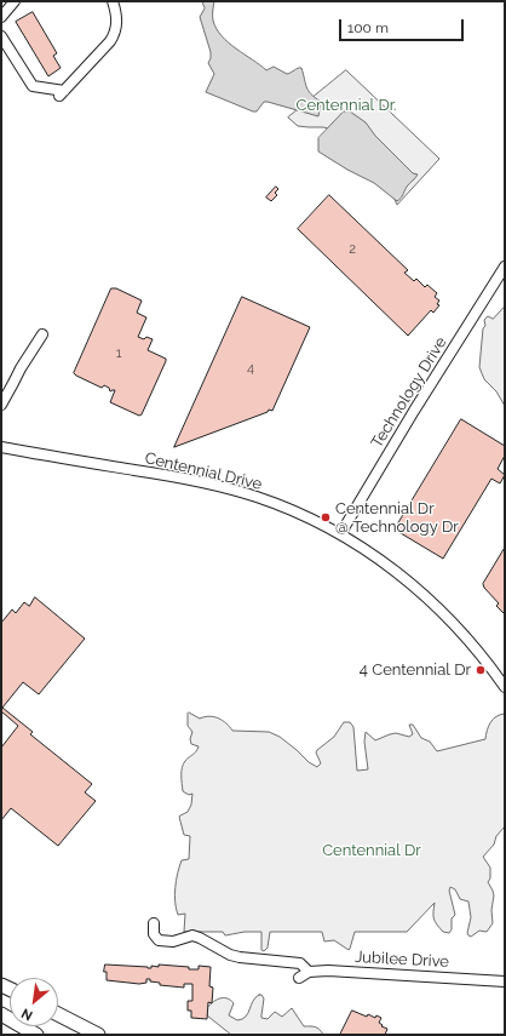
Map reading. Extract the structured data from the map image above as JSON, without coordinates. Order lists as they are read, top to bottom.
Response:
{
  "streets": {
    "street": ["Technology Drive", "Centennial Drive", "Jubilee Drive"]
  },
  "crossings": [
    ["Technology Drive", "Centennial Drive"]
  ],
  "parks": ["Centennial Dr.", "Centennial Dr"],
  "places": ["Centennial Dr @ Technology Dr", "4 Centennial Dr"],
  "house_numbers": ["2", "1", "4"],
  "scale_bar": "100 m",
  "north": "bottom left"
}
